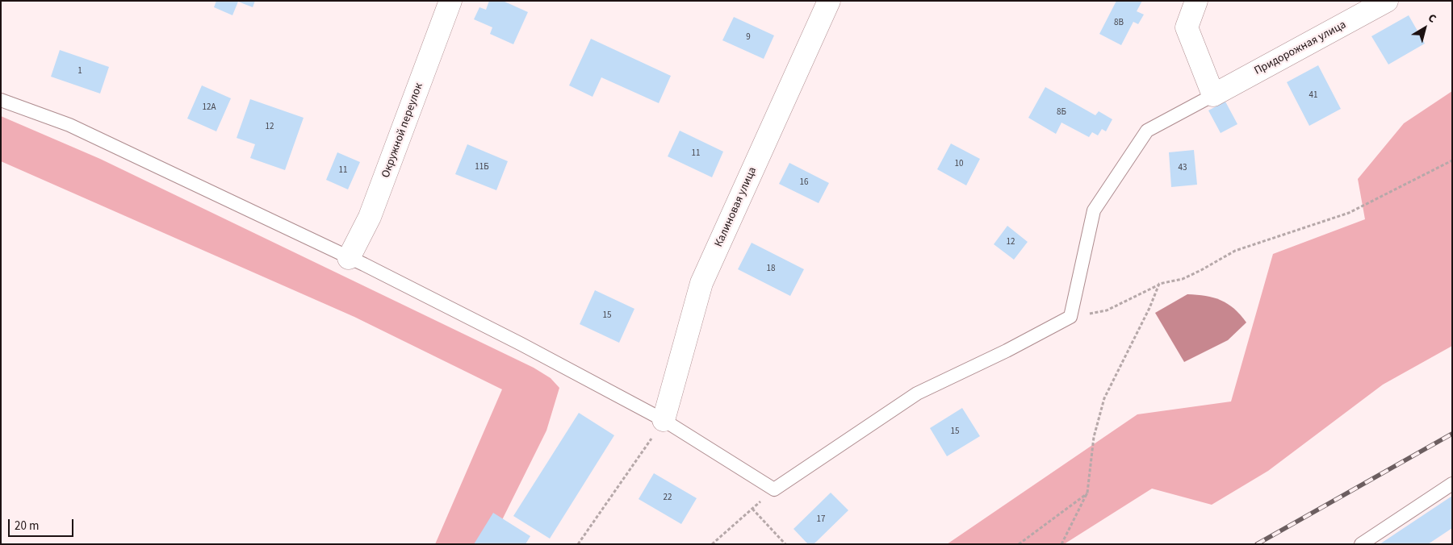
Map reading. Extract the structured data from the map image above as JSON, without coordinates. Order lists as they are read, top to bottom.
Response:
{
  "streets": {
    "street": ["Придорожная улица", "Окружной переулок", "Калиновая улица"]
  },
  "house_numbers": [
    "8В",
    "9",
    "1",
    "41",
    "12А",
    "8Б",
    "12",
    "11",
    "10",
    "11Б",
    "43",
    "11",
    "16",
    "12",
    "18",
    "15",
    "15",
    "22",
    "17"
  ],
  "scale_bar": "20 m",
  "north": "top right"
}
